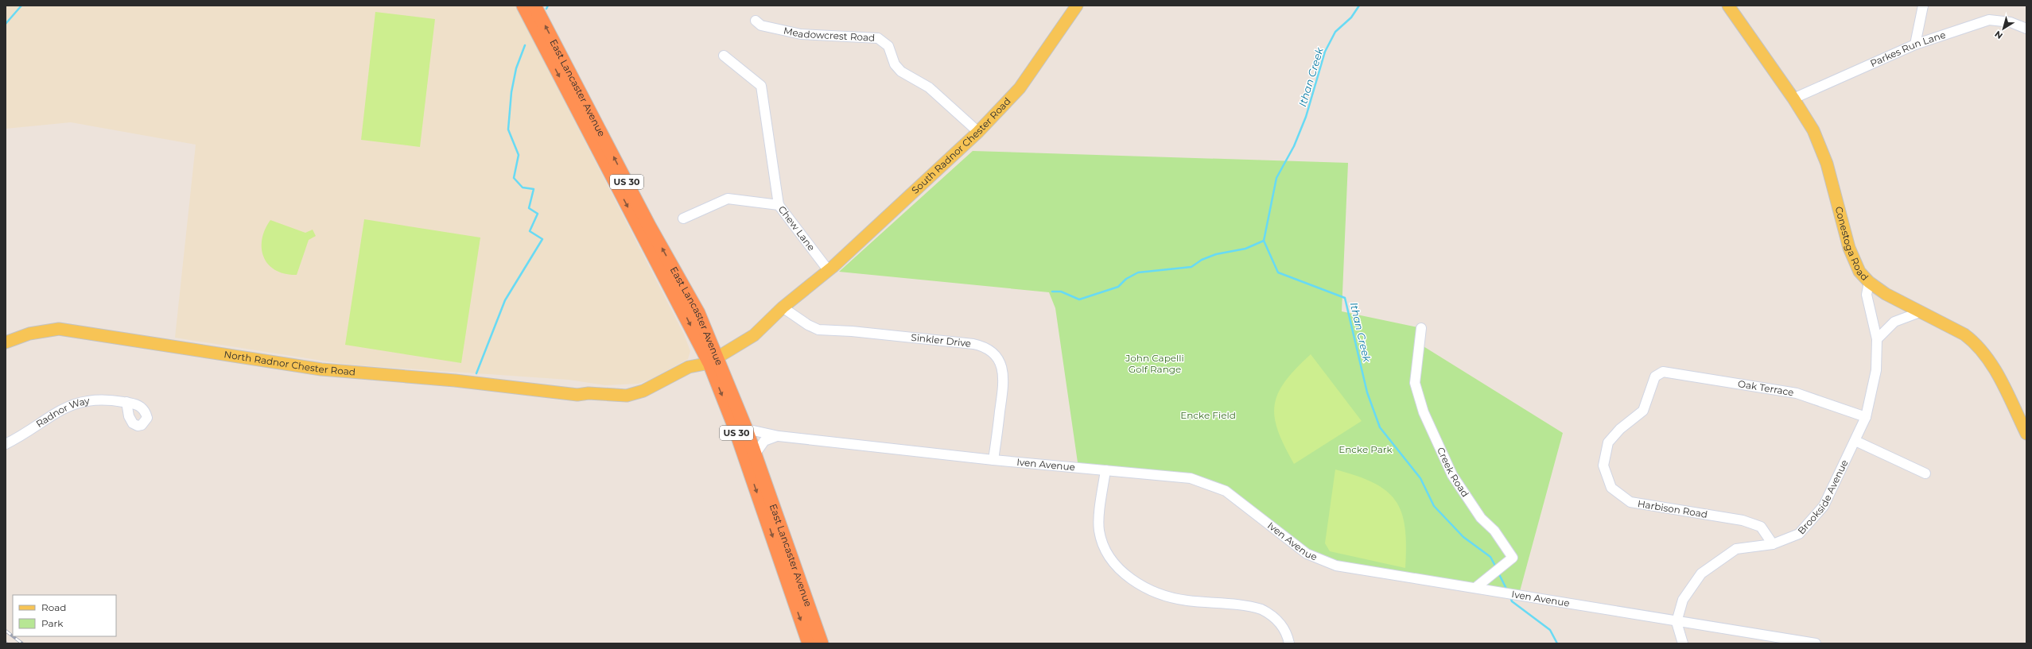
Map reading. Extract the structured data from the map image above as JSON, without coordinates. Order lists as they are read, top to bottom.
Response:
{
  "streets": {
    "highway": ["East Lancaster Avenue", "US 30"],
    "main road": ["South Radnor Chester Road", "Conestoga Road", "North Radnor Chester Road"],
    "street": [
      "Meadowcrest Road",
      "Parkes Run Lane",
      "Chew Lane",
      "Sinkler Drive",
      "Oak Terrace",
      "Radnor Way",
      "Iven Avenue",
      "Creek Road",
      "Brookside Avenue",
      "Harbison Road"
    ]
  },
  "crossings": [
    ["Meadowcrest Road", "South Radnor Chester Road"],
    ["Parkes Run Lane", "Conestoga Road"],
    ["East Lancaster Avenue", "North Radnor Chester Road"],
    ["East Lancaster Avenue", "Iven Avenue"],
    ["South Radnor Chester Road", "Chew Lane"],
    ["South Radnor Chester Road", "North Radnor Chester Road"],
    ["Chew Lane", "North Radnor Chester Road"],
    ["Conestoga Road", "Brookside Avenue"],
    ["Sinkler Drive", "North Radnor Chester Road"],
    ["Sinkler Drive", "Iven Avenue"],
    ["Oak Terrace", "Brookside Avenue"],
    ["Oak Terrace", "Harbison Road"],
    ["Iven Avenue", "Creek Road"],
    ["Iven Avenue", "Brookside Avenue"],
    ["Brookside Avenue", "Harbison Road"]
  ],
  "water": ["Ithan Creek"],
  "parks": ["John Capelli Golf Range", "Encke Field", "Encke Park"],
  "legend": ["Road", "Park"],
  "north": "bottom left"
}
